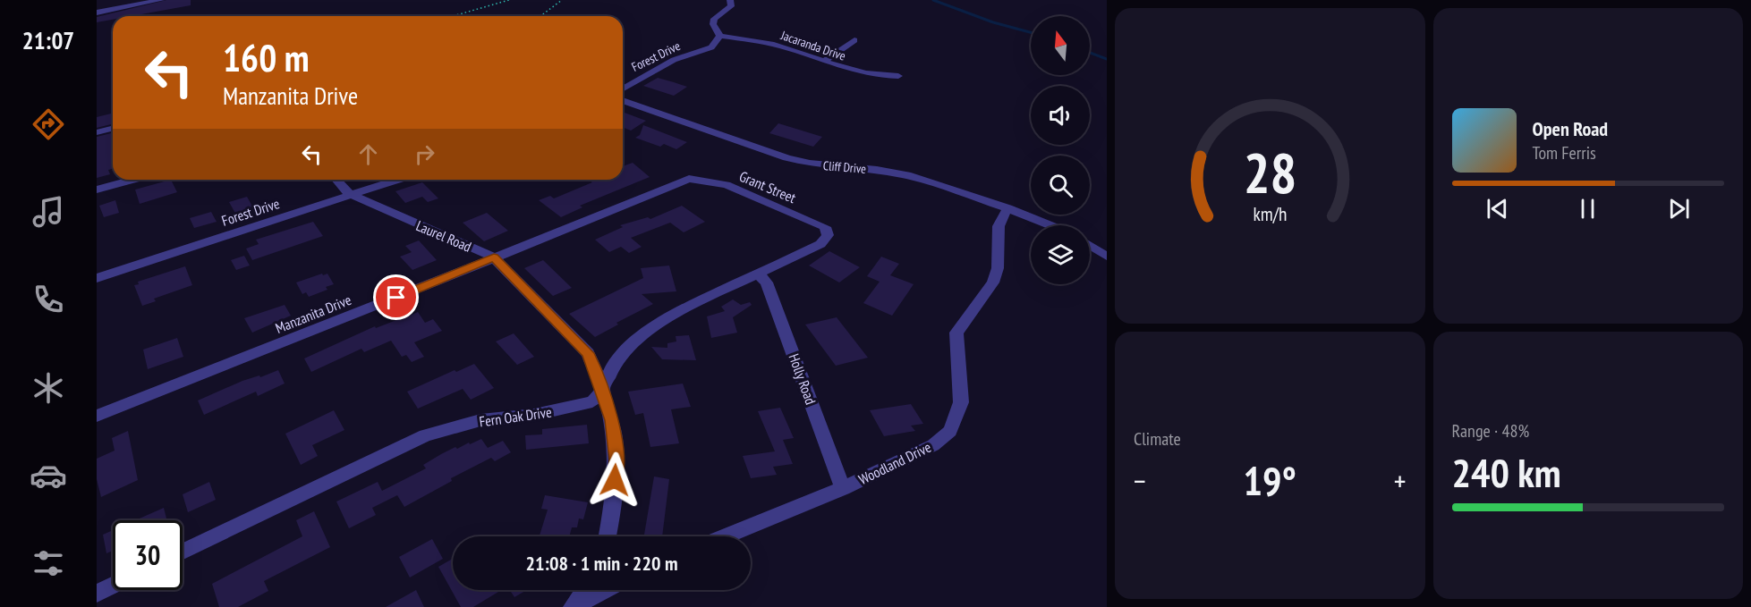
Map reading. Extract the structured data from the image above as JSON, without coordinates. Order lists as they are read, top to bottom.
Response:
{
  "streets": {
    "street": [
      "Jacaranda Drive",
      "Forest Drive",
      "Cliff Drive",
      "Grant Street",
      "Laurel Road",
      "Manzanita Drive",
      "Holly Road",
      "Fern Oak Drive",
      "Woodland Drive"
    ]
  },
  "crossings": [
    ["Jacaranda Drive", "Forest Drive"],
    ["Forest Drive", "Laurel Road"],
    ["Cliff Drive", "Woodland Drive"],
    ["Grant Street", "Manzanita Drive"],
    ["Grant Street", "Holly Road"],
    ["Laurel Road", "Manzanita Drive"],
    ["Laurel Road", "Fern Oak Drive"],
    ["Holly Road", "Woodland Drive"]
  ],
  "north": "top",
  "page": {
    "tabs": "21:07",
    "turn": ["160 m", "Manzanita Drive"],
    "song": ["Open Road", "Tom Ferris"],
    "tile": [
      "Climate",
      ["Range · 48%", "240 km"]
    ],
    "heat": ["−", "19°", "+"],
    "limit": "30",
    "trip": "21:08 · 1 min · 220 m",
    "gauge": ["28", "km/h"]
  }
}
